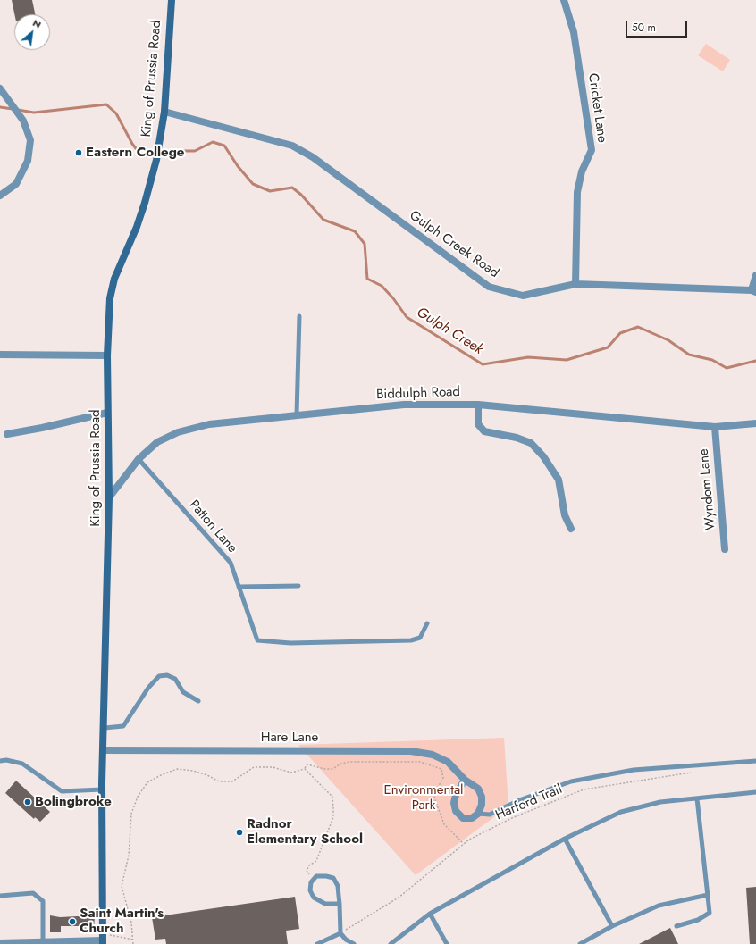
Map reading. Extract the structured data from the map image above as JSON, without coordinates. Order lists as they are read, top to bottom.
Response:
{
  "streets": {
    "street": [
      "King of Prussia Road",
      "Cricket Lane",
      "Gulph Creek Road",
      "Biddulph Road",
      "Wyndom Lane",
      "Hare Lane"
    ],
    "lane": ["Patton Lane"],
    "path": ["Harford Trail"]
  },
  "crossings": [
    ["King of Prussia Road", "Gulph Creek Road"],
    ["King of Prussia Road", "Biddulph Road"],
    ["King of Prussia Road", "Hare Lane"],
    ["Cricket Lane", "Gulph Creek Road"],
    ["Biddulph Road", "Wyndom Lane"],
    ["Biddulph Road", "Patton Lane"]
  ],
  "water": ["Gulph Creek"],
  "parks": ["Environmental Park"],
  "places": [
    "Eastern College",
    "Bolingbroke",
    "Radnor Elementary School",
    "Saint Martin's Church"
  ],
  "scale_bar": "50 m",
  "north": "top right"
}
